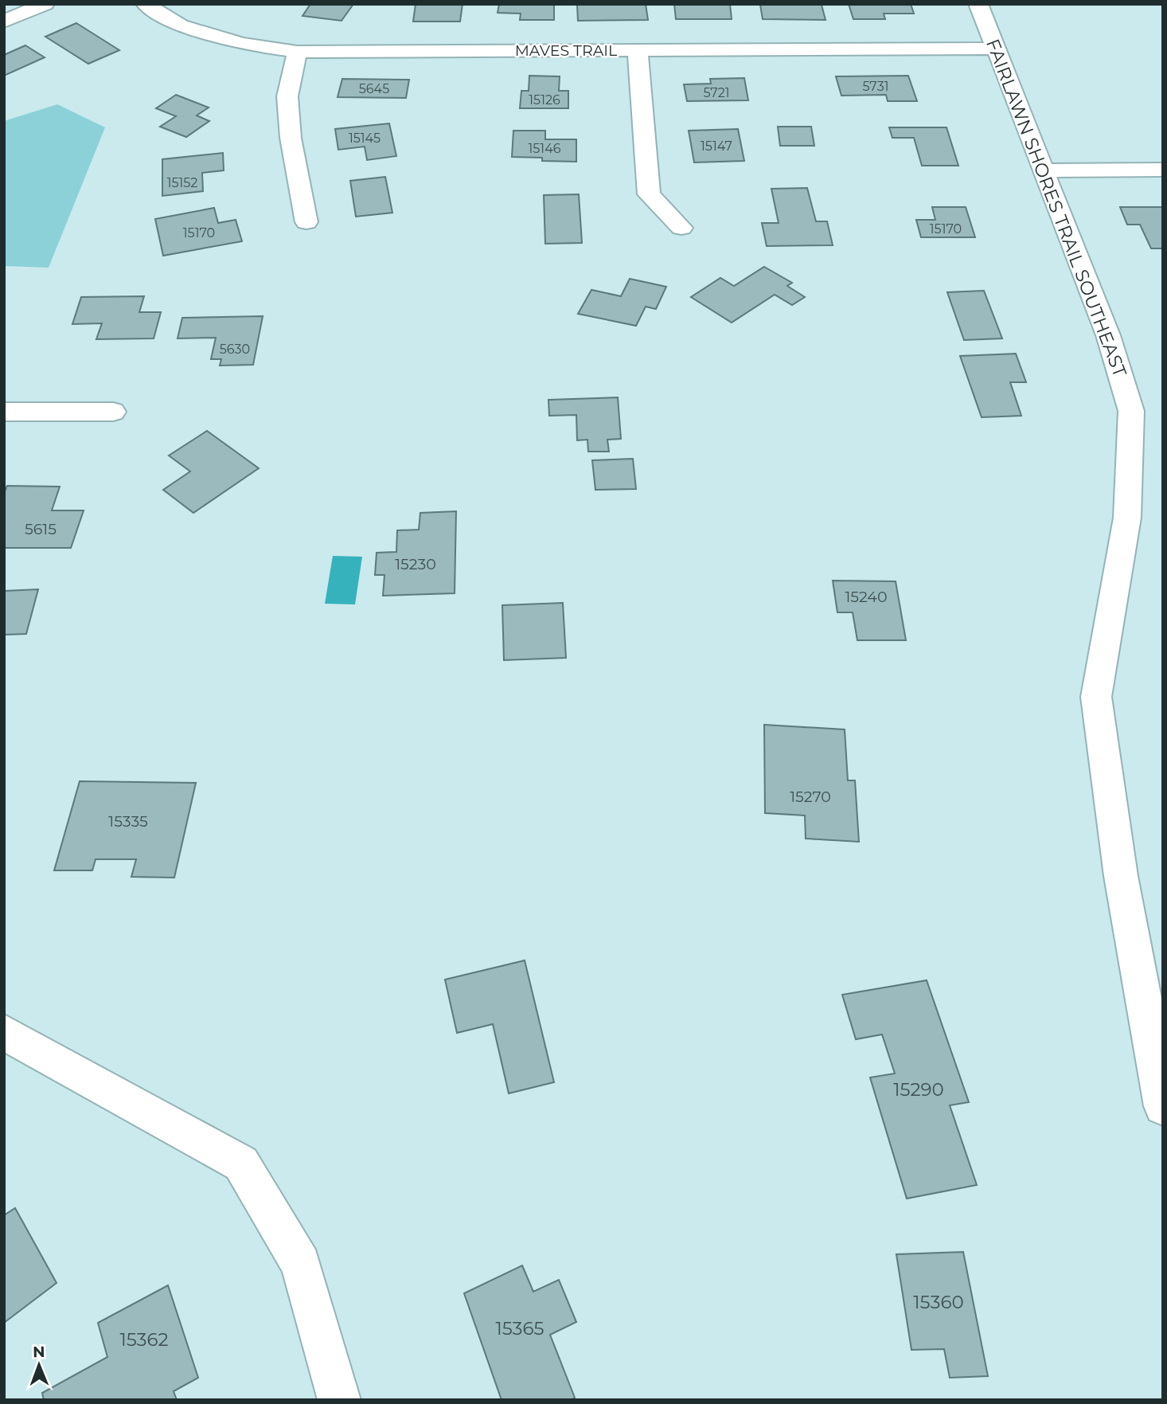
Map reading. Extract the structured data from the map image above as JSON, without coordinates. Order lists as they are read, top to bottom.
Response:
{
  "streets": {
    "street": ["MAVES TRAIL", "FAIRLAWN SHORES TRAIL SOUTHEAST"]
  },
  "crossings": [
    ["MAVES TRAIL", "FAIRLAWN SHORES TRAIL SOUTHEAST"]
  ],
  "house_numbers": [
    "5731",
    "5645",
    "5721",
    "15126",
    "15145",
    "15147",
    "15146",
    "15152",
    "15170",
    "15170",
    "5630",
    "5615",
    "15230",
    "15240",
    "15270",
    "15335",
    "15290",
    "15360",
    "15365",
    "15362"
  ],
  "north": "top"
}
